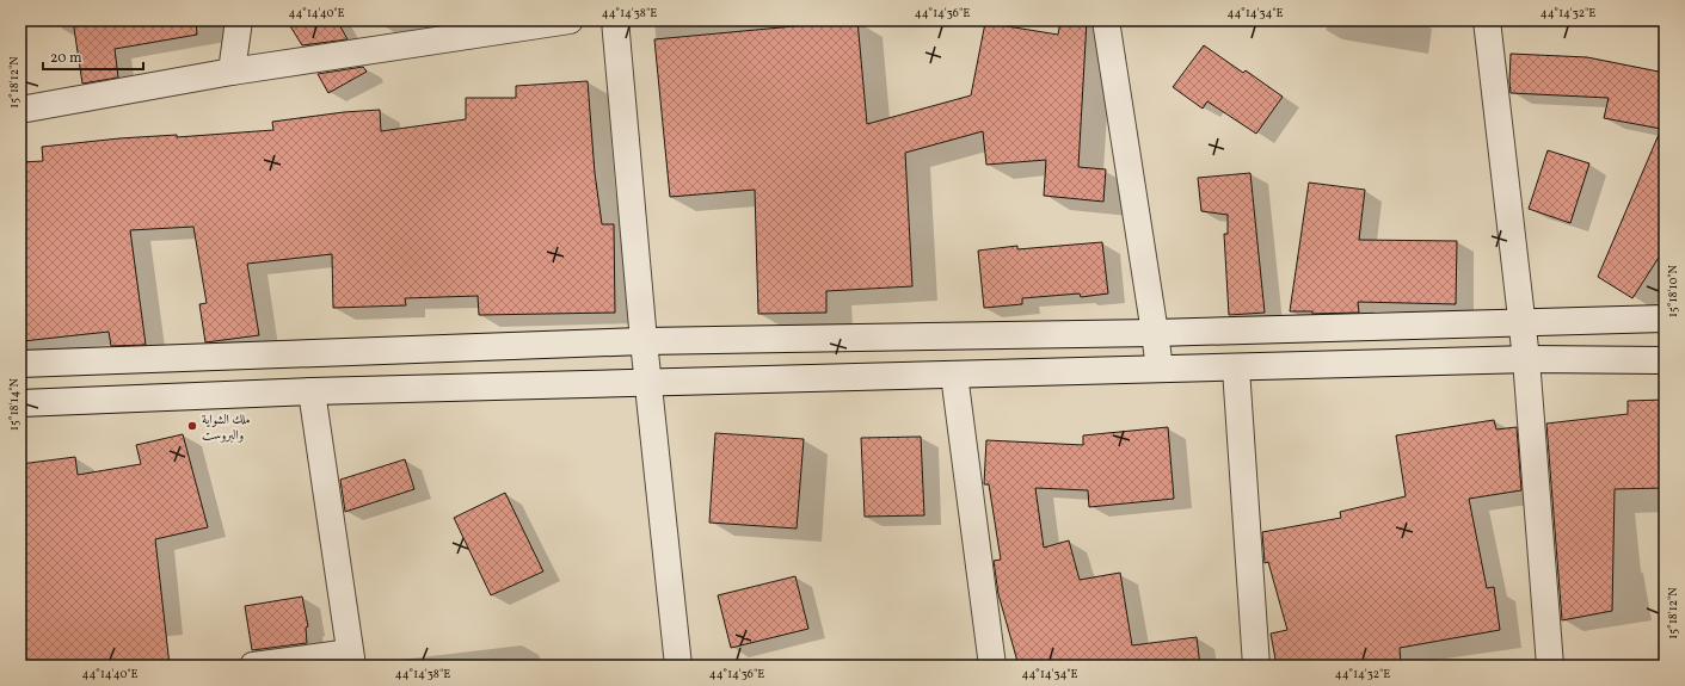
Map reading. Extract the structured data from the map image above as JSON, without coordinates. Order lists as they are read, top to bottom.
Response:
{
  "places": ["ملك الشواية والبروست"],
  "scale_bar": "20 m",
  "coordinates": [
    "44°14'40\"E",
    "44°14'38\"E",
    "44°14'36\"E",
    "44°14'34\"E",
    "44°14'32\"E",
    "15°18'12\"N",
    "15°18'10\"N",
    "15°18'14\"N"
  ]
}
